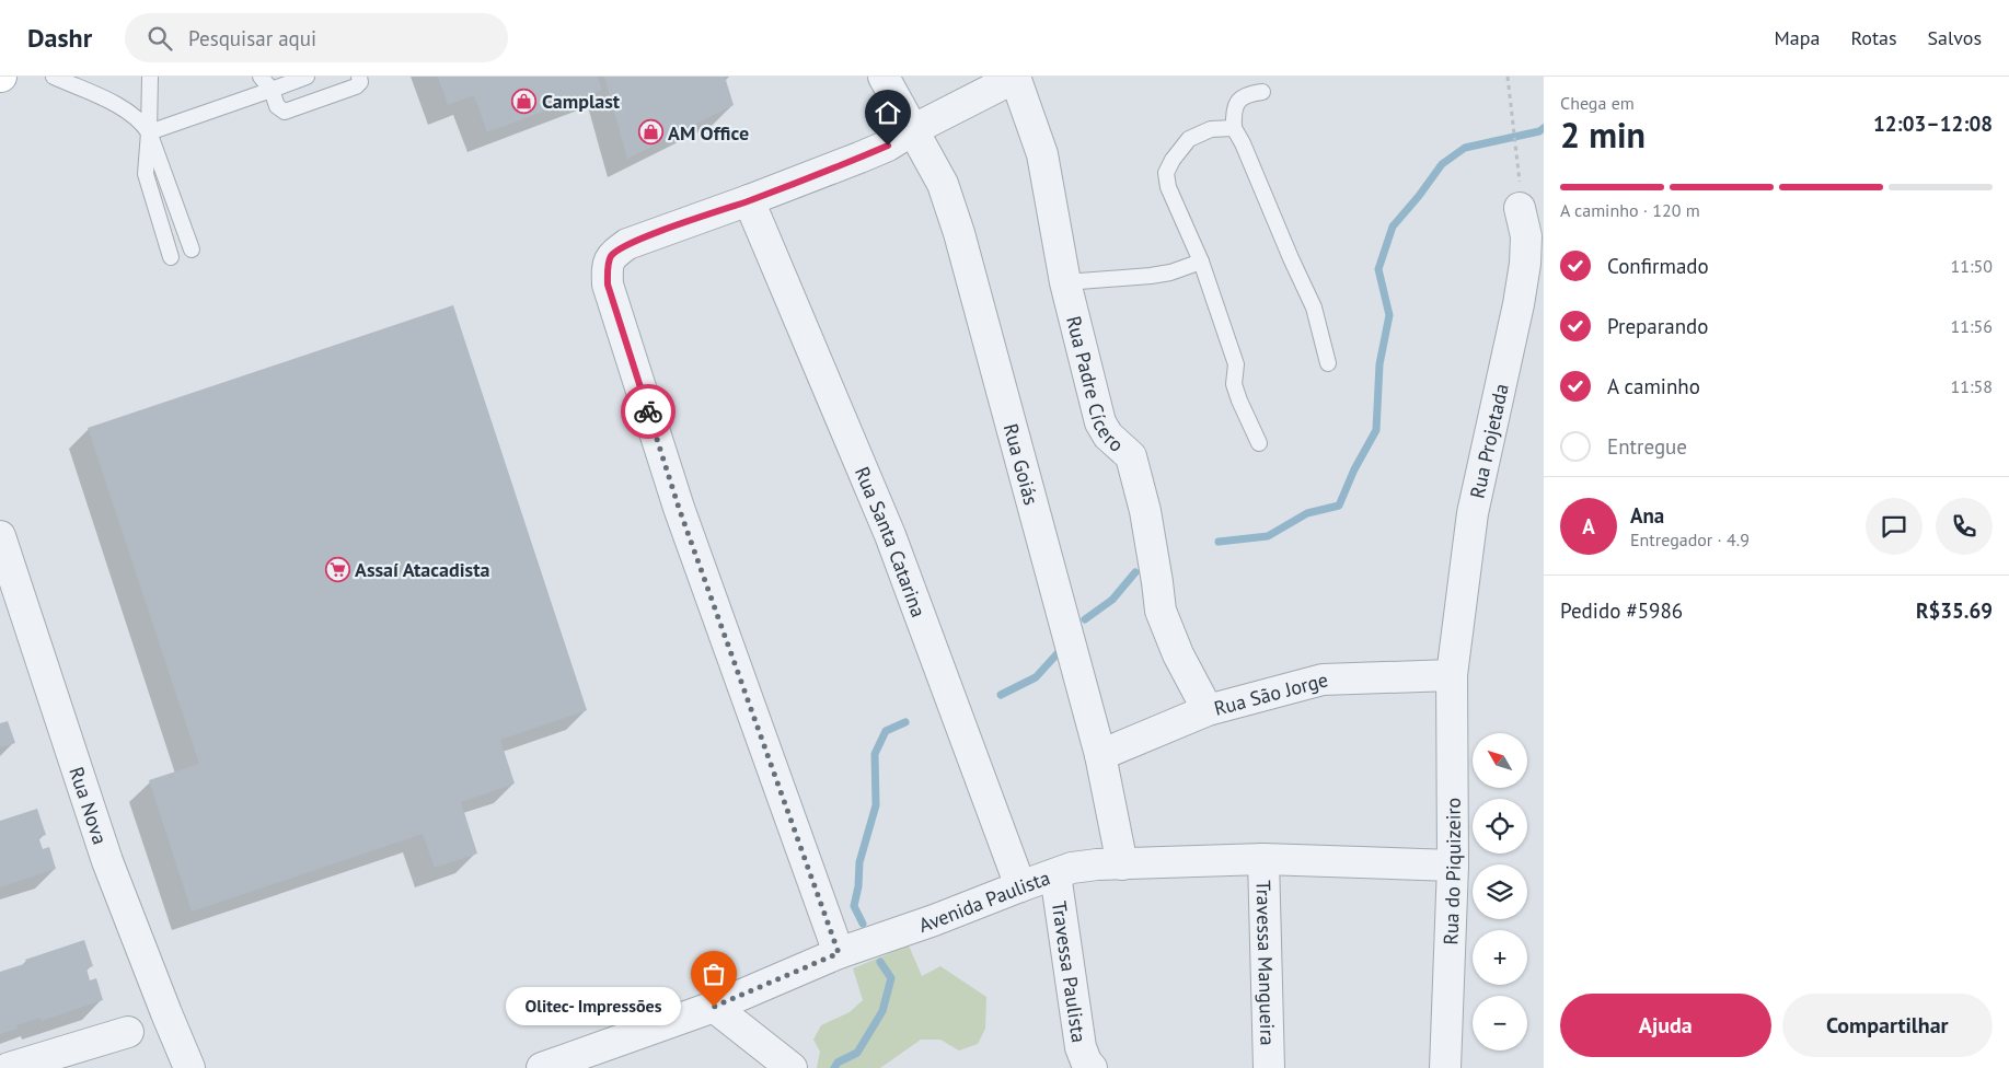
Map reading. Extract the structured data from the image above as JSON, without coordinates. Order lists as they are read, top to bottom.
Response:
{
  "streets": {
    "street": [
      "Rua Padre Cícero",
      "Rua Projetada",
      "Rua Goiás",
      "Rua Santa Catarina",
      "Rua São Jorge",
      "Rua Nova",
      "Rua do Piquizeiro",
      "Avenida Paulista",
      "Travessa Mangueira",
      "Travessa Paulista"
    ]
  },
  "crossings": [
    ["Rua Padre Cícero", "Rua São Jorge"],
    ["Rua Projetada", "Rua São Jorge"],
    ["Rua Projetada", "Rua do Piquizeiro"],
    ["Rua Goiás", "Rua São Jorge"],
    ["Rua Goiás", "Avenida Paulista"],
    ["Rua Santa Catarina", "Avenida Paulista"],
    ["Rua São Jorge", "Rua do Piquizeiro"],
    ["Rua do Piquizeiro", "Avenida Paulista"],
    ["Avenida Paulista", "Travessa Mangueira"],
    ["Avenida Paulista", "Travessa Paulista"]
  ],
  "places": {
    "shop": ["Camplast", "AM Office"],
    "supermarket": ["Assaí Atacadista"],
    "other": ["Olitec- Impressões"]
  },
  "north": "top left",
  "page": {
    "header": "Dashr",
    "search": "Pesquisar aqui",
    "nav": ["Mapa", "Rotas", "Salvos"],
    "heading": ["2 min", "Chega em", "12:03–12:08"],
    "panel": [
      "Ana",
      "Entregador · 4.9",
      "Pedido #5986",
      "R$35.69"
    ],
    "bar": "A caminho · 120 m",
    "list": [
      ["Confirmado", "11:50"],
      ["Preparando", "11:56"],
      ["A caminho", "11:58"],
      "Entregue"
    ],
    "round": "A",
    "map_buttons": ["+", "−"],
    "buttons": ["Ajuda", "Compartilhar"],
    "bubble": "Olitec- Impressões"
  }
}
